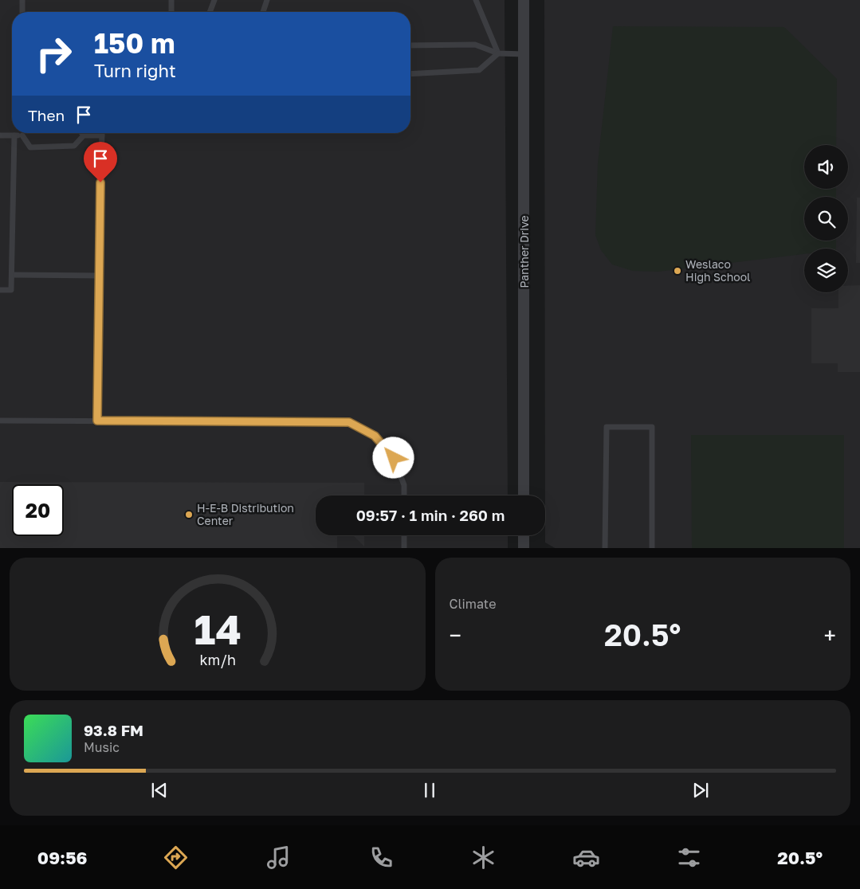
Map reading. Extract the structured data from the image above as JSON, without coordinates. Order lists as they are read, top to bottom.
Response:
{
  "streets": {
    "street": ["Panther Drive"]
  },
  "places": ["Weslaco High School", "H-E-B Distribution Center"],
  "page": {
    "turn": ["150 m", "Turn right"],
    "then": "Then",
    "limit": "20",
    "trip": "09:57 · 1 min · 260 m",
    "tile": "Climate",
    "heat": ["−", "20.5°", "+"],
    "song": ["93.8 FM", "Music"],
    "tabs": ["09:56", "20.5°"],
    "gauge": ["14", "km/h"]
  }
}
